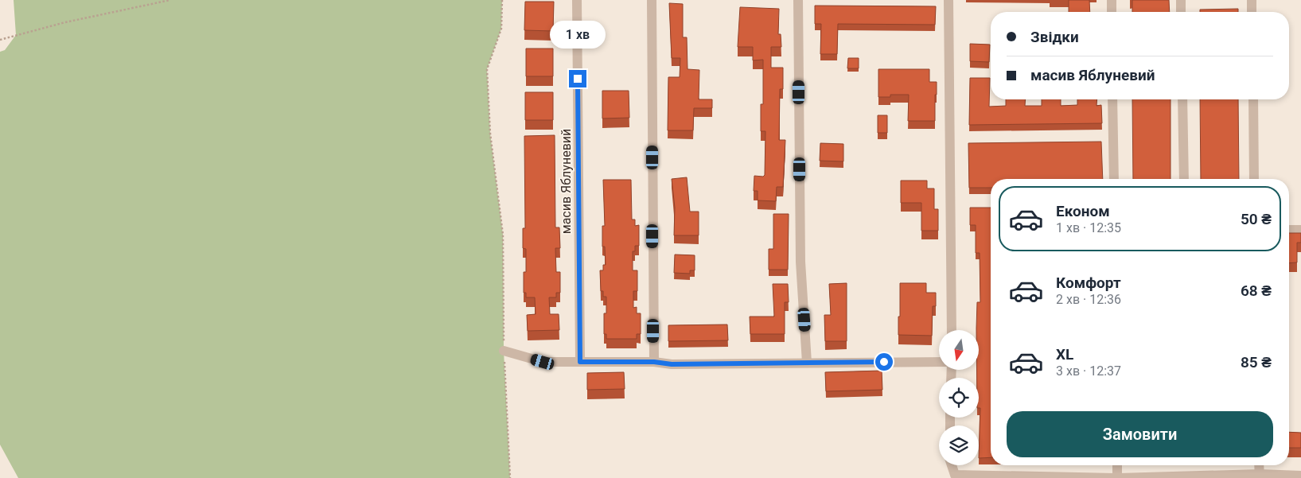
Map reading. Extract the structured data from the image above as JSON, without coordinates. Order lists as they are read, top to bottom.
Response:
{
  "streets": {
    "street": ["масив Яблуневий"]
  },
  "north": "bottom",
  "page": {
    "banner": ["Звідки", "масив Яблуневий"],
    "bubble": "1 хв",
    "list": [
      {
        "name": "Економ",
        "note": "1 хв · 12:35",
        "value": "50 ₴"
      },
      {
        "name": "Комфорт",
        "note": "2 хв · 12:36",
        "value": "68 ₴"
      },
      {
        "name": "XL",
        "note": "3 хв · 12:37",
        "value": "85 ₴"
      }
    ],
    "buttons": "Замовити"
  }
}
